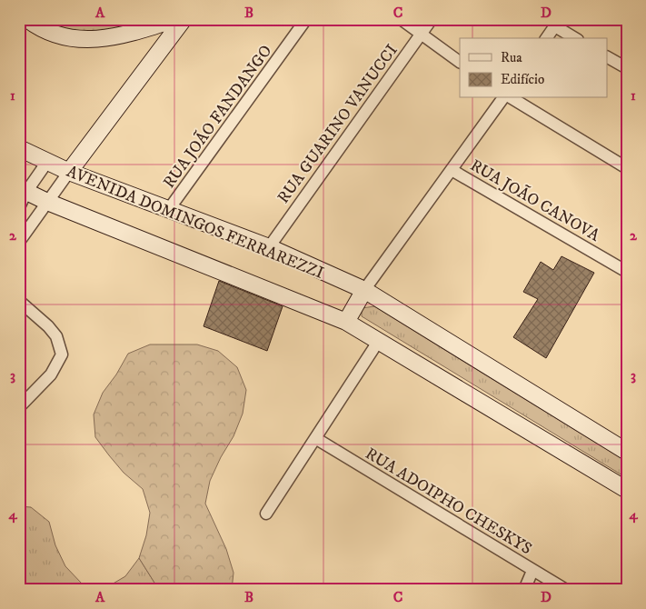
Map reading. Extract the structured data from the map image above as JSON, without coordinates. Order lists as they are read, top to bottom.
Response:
{
  "streets": {
    "main road": ["AVENIDA DOMINGOS FERRAREZZI"],
    "street": [
      "RUA JOÃO FANDANGO",
      "RUA GUARINO VANUCCI",
      "RUA JOÃO CANOVA",
      "RUA ADOIPHO CHESKYS"
    ]
  },
  "crossings": [
    ["RUA JOÃO FANDANGO", "AVENIDA DOMINGOS FERRAREZZI"],
    ["RUA GUARINO VANUCCI", "AVENIDA DOMINGOS FERRAREZZI"]
  ],
  "legend": ["Rua", "Edifício"],
  "grid": {
    "columns": [
      "A",
      "B",
      "C",
      "D"
    ],
    "rows": [
      "1",
      "2",
      "3",
      "4"
    ]
  }
}
